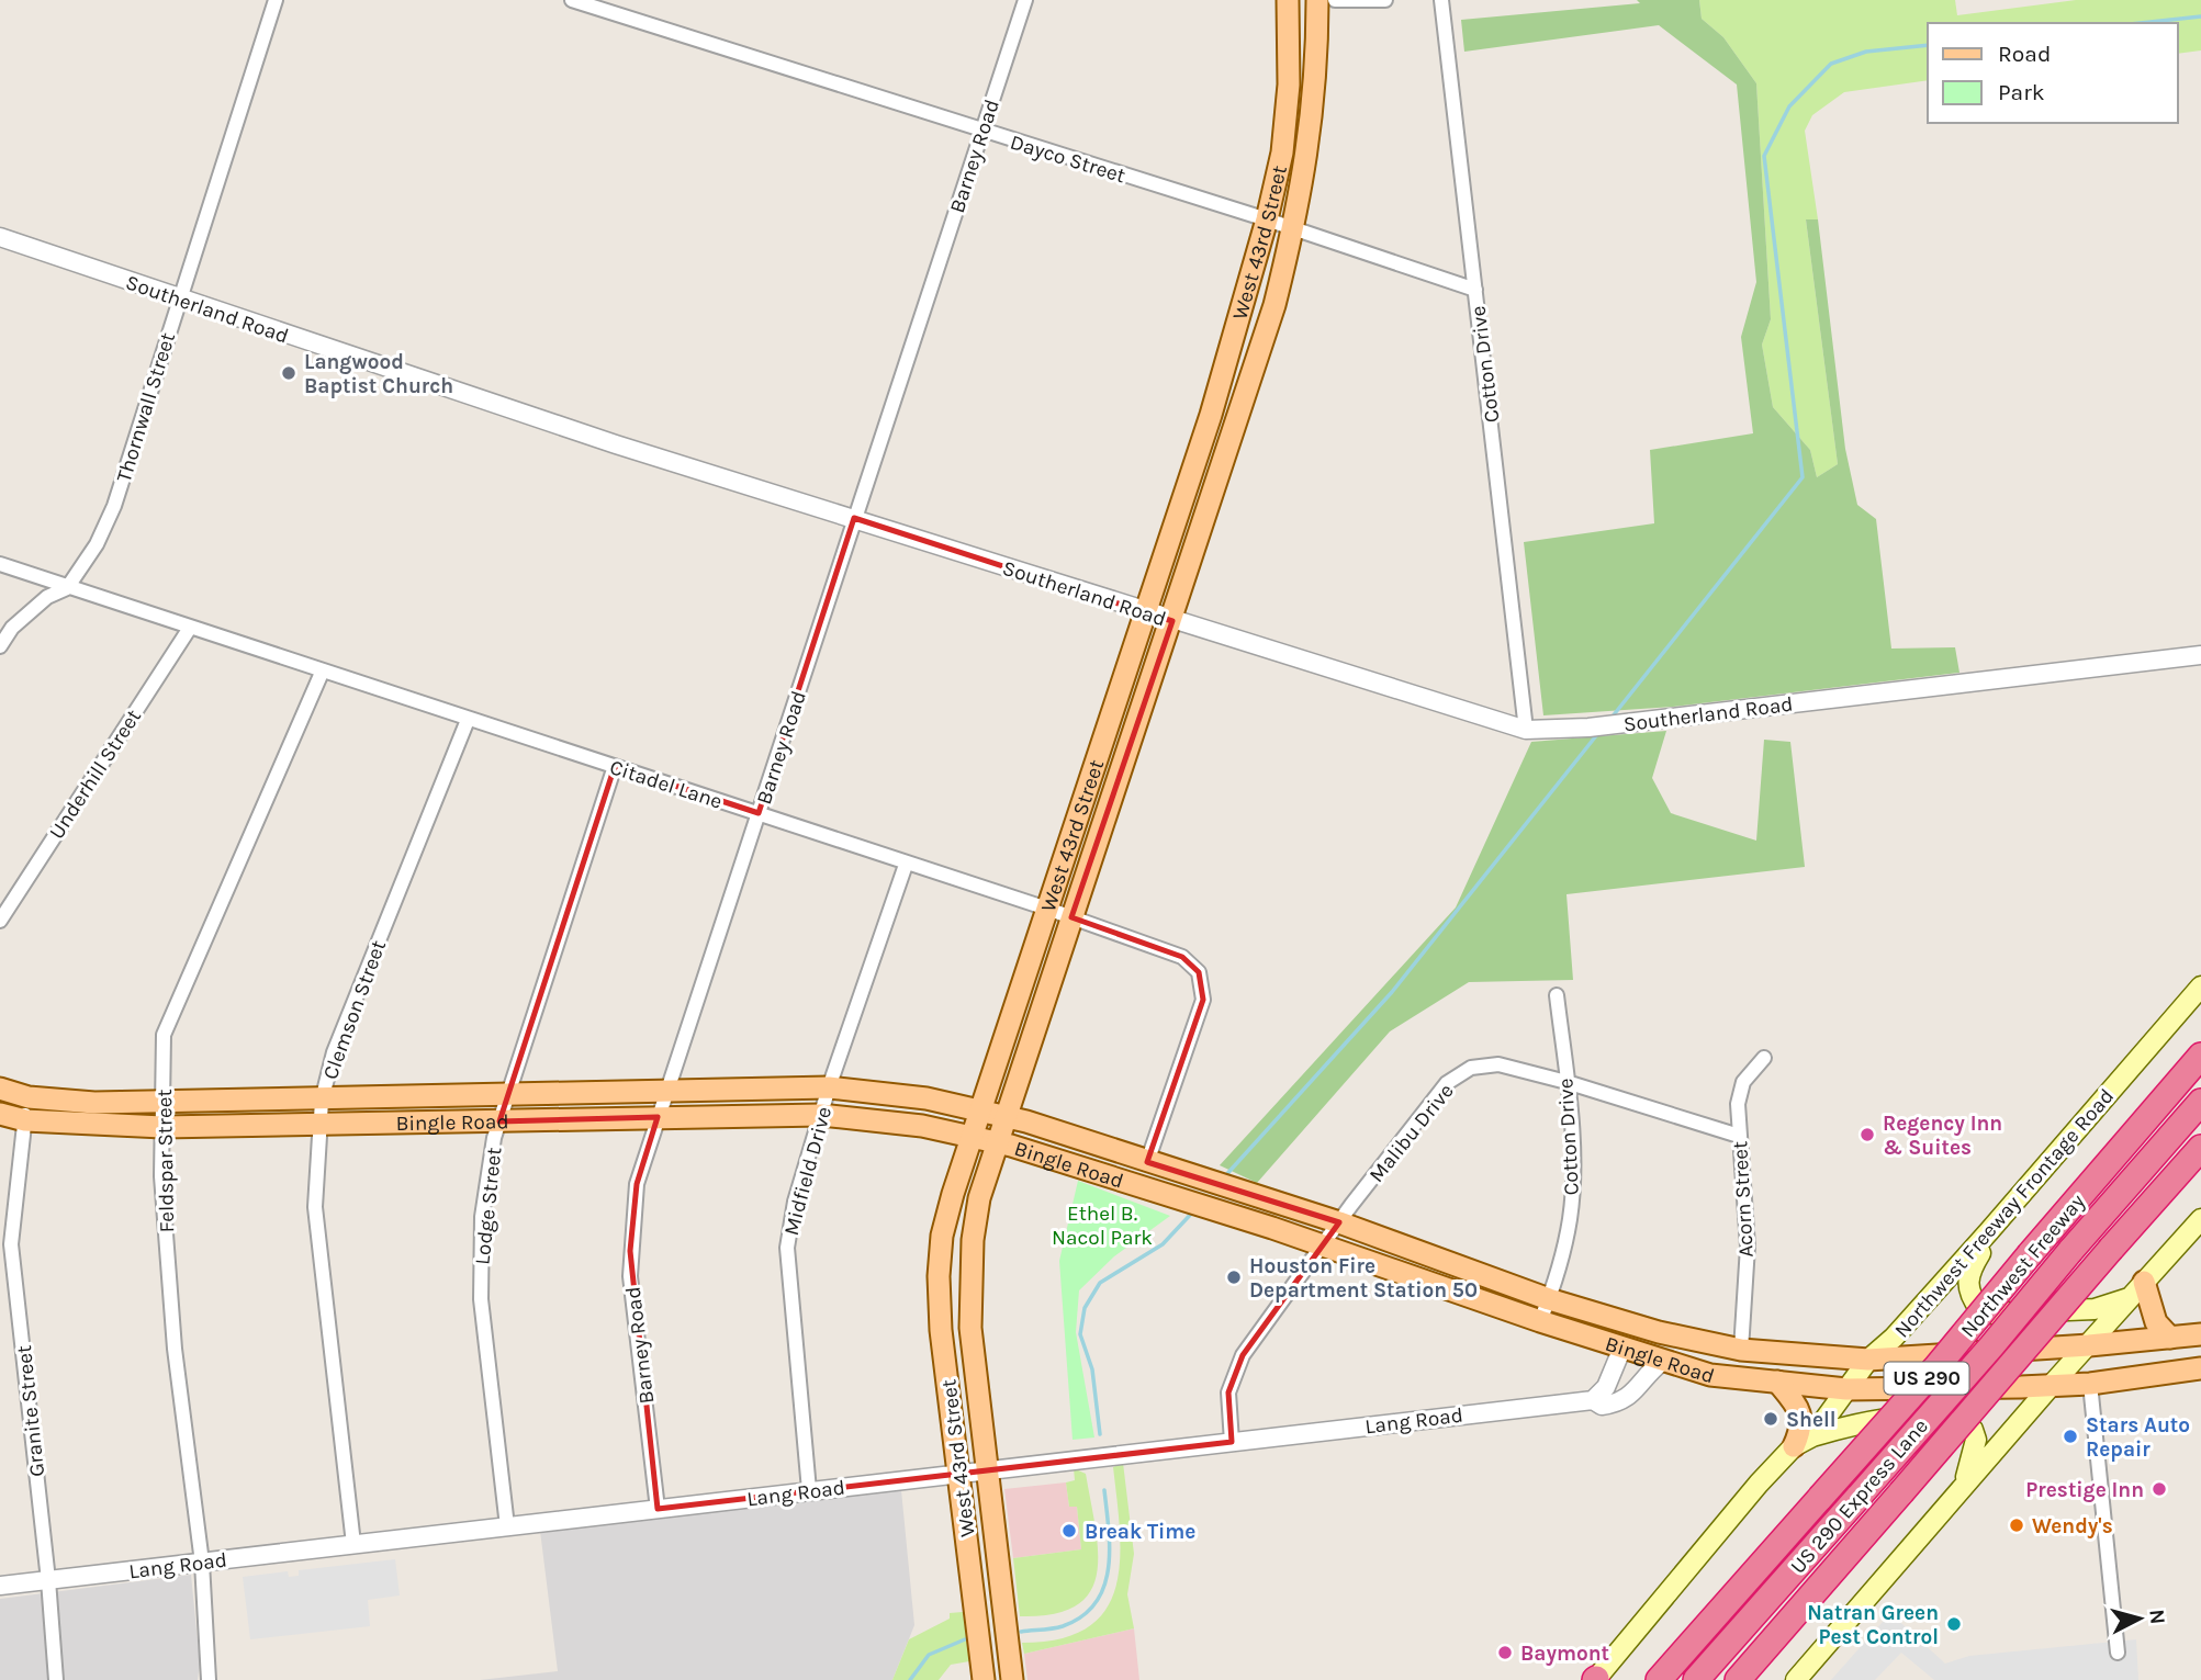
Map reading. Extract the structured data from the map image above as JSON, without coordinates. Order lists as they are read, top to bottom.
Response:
{
  "streets": {
    "highway": ["Northwest Freeway", "US 290", "US 290 Express Lane"],
    "main road": ["West 43rd Street", "Bingle Road", "Northwest Freeway Frontage Road"],
    "street": [
      "Barney Road",
      "Dayco Street",
      "Southerland Road",
      "Cotton Drive",
      "Thornwall Street",
      "Underhill Street",
      "Citadel Lane",
      "Clemson Street",
      "Malibu Drive",
      "Feldspar Street",
      "Midfield Drive",
      "Acorn Street",
      "Lodge Street",
      "Granite Street",
      "Lang Road"
    ]
  },
  "crossings": [
    ["Barney Road", "Dayco Street"],
    ["Barney Road", "Southerland Road"],
    ["Barney Road", "Citadel Lane"],
    ["Barney Road", "Bingle Road"],
    ["Barney Road", "Lang Road"],
    ["Dayco Street", "West 43rd Street"],
    ["Dayco Street", "Cotton Drive"],
    ["West 43rd Street", "Southerland Road"],
    ["West 43rd Street", "Citadel Lane"],
    ["West 43rd Street", "Bingle Road"],
    ["West 43rd Street", "Lang Road"],
    ["Southerland Road", "Cotton Drive"],
    ["Southerland Road", "Thornwall Street"],
    ["Cotton Drive", "Bingle Road"],
    ["Cotton Drive", "Malibu Drive"],
    ["Thornwall Street", "Citadel Lane"],
    ["Underhill Street", "Citadel Lane"],
    ["Citadel Lane", "Clemson Street"],
    ["Citadel Lane", "Bingle Road"],
    ["Citadel Lane", "Feldspar Street"],
    ["Citadel Lane", "Midfield Drive"],
    ["Citadel Lane", "Lodge Street"],
    ["Clemson Street", "Bingle Road"],
    ["Clemson Street", "Lang Road"],
    ["Bingle Road", "Malibu Drive"],
    ["Bingle Road", "Feldspar Street"],
    ["Bingle Road", "Midfield Drive"],
    ["Bingle Road", "Acorn Street"],
    ["Bingle Road", "Lodge Street"],
    ["Bingle Road", "Northwest Freeway Frontage Road"],
    ["Bingle Road", "Granite Street"],
    ["Bingle Road", "Lang Road"],
    ["Malibu Drive", "Acorn Street"],
    ["Malibu Drive", "Lang Road"],
    ["Feldspar Street", "Lang Road"],
    ["Midfield Drive", "Lang Road"],
    ["Lodge Street", "Lang Road"],
    ["Granite Street", "Lang Road"]
  ],
  "parks": ["Ethel B. Nacol Park"],
  "places": [
    "Langwood Baptist Church",
    "Regency Inn & Suites",
    "Houston Fire Department Station 50",
    "Shell",
    "Stars Auto Repair",
    "Prestige Inn",
    "Wendy's",
    "Break Time",
    "Natran Green Pest Control",
    "Baymont"
  ],
  "legend": ["Road", "Park"],
  "north": "right"
}
